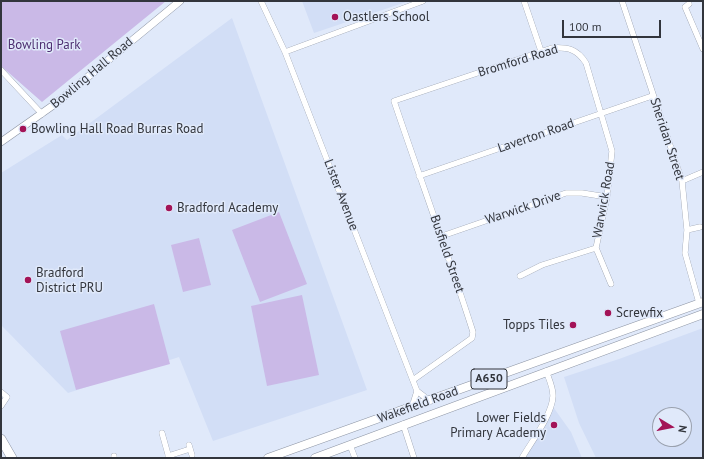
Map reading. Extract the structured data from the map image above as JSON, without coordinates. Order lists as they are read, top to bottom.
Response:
{
  "streets": {
    "main road": ["A650", "Wakefield Road"],
    "street": [
      "Bromford Road",
      "Bowling Hall Road",
      "Laverton Road",
      "Sheridan Street",
      "Lister Avenue",
      "Warwick Road",
      "Warwick Drive",
      "Busfield Street"
    ]
  },
  "crossings": [
    ["Bromford Road", "Laverton Road"],
    ["Bromford Road", "Warwick Road"],
    ["Bromford Road", "Busfield Street"],
    ["Laverton Road", "Sheridan Street"],
    ["Laverton Road", "Warwick Road"],
    ["Laverton Road", "Busfield Street"],
    ["Sheridan Street", "Wakefield Road"],
    ["Lister Avenue", "Busfield Street"],
    ["Lister Avenue", "Wakefield Road"],
    ["Warwick Road", "Warwick Drive"],
    ["Warwick Drive", "Busfield Street"],
    ["A650", "Wakefield Road"]
  ],
  "parks": ["Bowling Park"],
  "places": [
    "Oastlers School",
    "Bowling Hall Road Burras Road",
    "Bradford Academy",
    "Bradford District PRU",
    "Screwfix",
    "Topps Tiles",
    "Lower Fields Primary Academy"
  ],
  "scale_bar": "100 m",
  "north": "right"
}
